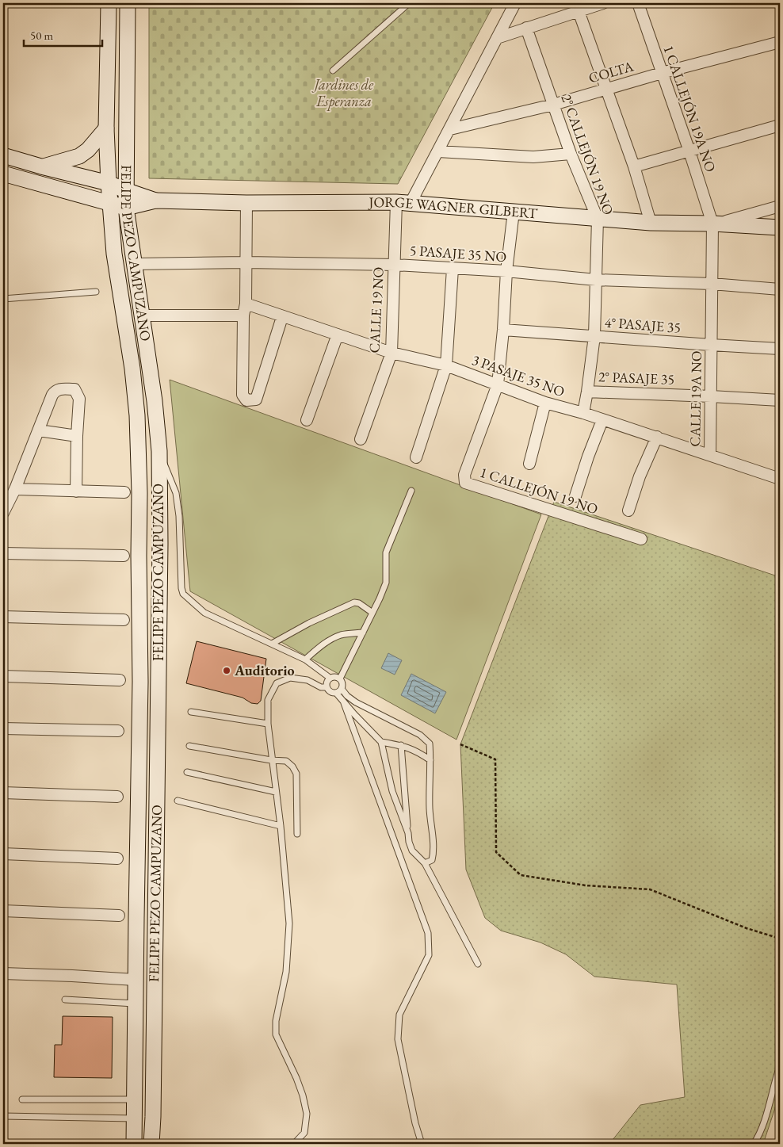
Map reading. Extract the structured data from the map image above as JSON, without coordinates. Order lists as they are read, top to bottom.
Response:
{
  "streets": {
    "main road": ["JORGE WAGNER GILBERT", "FELIPE PEZO CAMPUZANO"],
    "street": [
      "COLTA",
      "1 CALLEJÓN 19A NO",
      "2° CALLEJÓN 19 NO",
      "5 PASAJE 35 NO",
      "CALLE 19 NO",
      "4° PASAJE 35",
      "3 PASAJE 35 NO",
      "2° PASAJE 35",
      "CALLE 19A NO",
      "1 CALLEJÓN 19 NO"
    ]
  },
  "crossings": [
    ["COLTA", "1 CALLEJÓN 19A NO"],
    ["COLTA", "2° CALLEJÓN 19 NO"],
    ["COLTA", "CALLE 19 NO"],
    ["1 CALLEJÓN 19A NO", "JORGE WAGNER GILBERT"],
    ["1 CALLEJÓN 19A NO", "CALLE 19A NO"],
    ["2° CALLEJÓN 19 NO", "JORGE WAGNER GILBERT"],
    ["2° CALLEJÓN 19 NO", "5 PASAJE 35 NO"],
    ["2° CALLEJÓN 19 NO", "4° PASAJE 35"],
    ["2° CALLEJÓN 19 NO", "3 PASAJE 35 NO"],
    ["2° CALLEJÓN 19 NO", "2° PASAJE 35"],
    ["JORGE WAGNER GILBERT", "FELIPE PEZO CAMPUZANO"],
    ["JORGE WAGNER GILBERT", "CALLE 19 NO"],
    ["JORGE WAGNER GILBERT", "CALLE 19A NO"],
    ["JORGE WAGNER GILBERT", "1 CALLEJÓN 19 NO"],
    ["FELIPE PEZO CAMPUZANO", "5 PASAJE 35 NO"],
    ["5 PASAJE 35 NO", "CALLE 19 NO"],
    ["5 PASAJE 35 NO", "CALLE 19A NO"],
    ["5 PASAJE 35 NO", "1 CALLEJÓN 19 NO"],
    ["CALLE 19 NO", "3 PASAJE 35 NO"],
    ["4° PASAJE 35", "CALLE 19A NO"],
    ["4° PASAJE 35", "1 CALLEJÓN 19 NO"],
    ["3 PASAJE 35 NO", "CALLE 19A NO"],
    ["3 PASAJE 35 NO", "1 CALLEJÓN 19 NO"],
    ["2° PASAJE 35", "CALLE 19A NO"]
  ],
  "parks": ["Jardines de Esperanza"],
  "places": ["Auditorio"],
  "scale_bar": "50 m"
}
